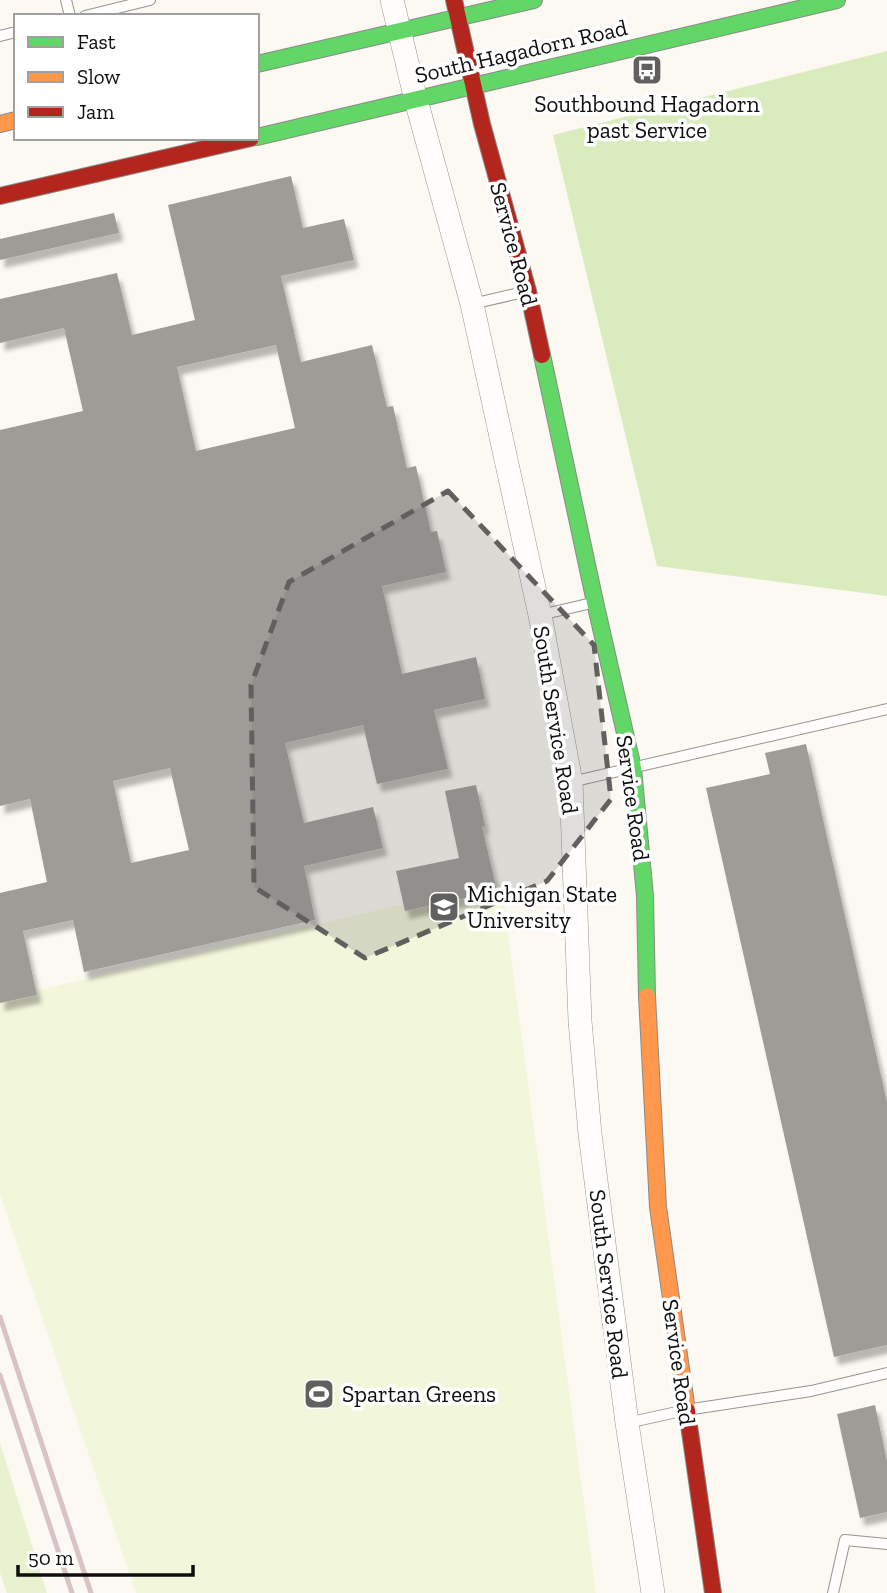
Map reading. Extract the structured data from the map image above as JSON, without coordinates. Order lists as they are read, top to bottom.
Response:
{
  "streets": {
    "street": ["South Hagadorn Road", "Service Road", "South Service Road"]
  },
  "crossings": [
    ["South Hagadorn Road", "Service Road"],
    ["South Hagadorn Road", "South Service Road"]
  ],
  "places": {
    "bus stop": ["Southbound Hagadorn past Service"],
    "school or university": ["Michigan State University"],
    "sports": ["Spartan Greens"]
  },
  "legend": ["Fast", "Slow", "Jam"],
  "scale_bar": "50 m"
}
